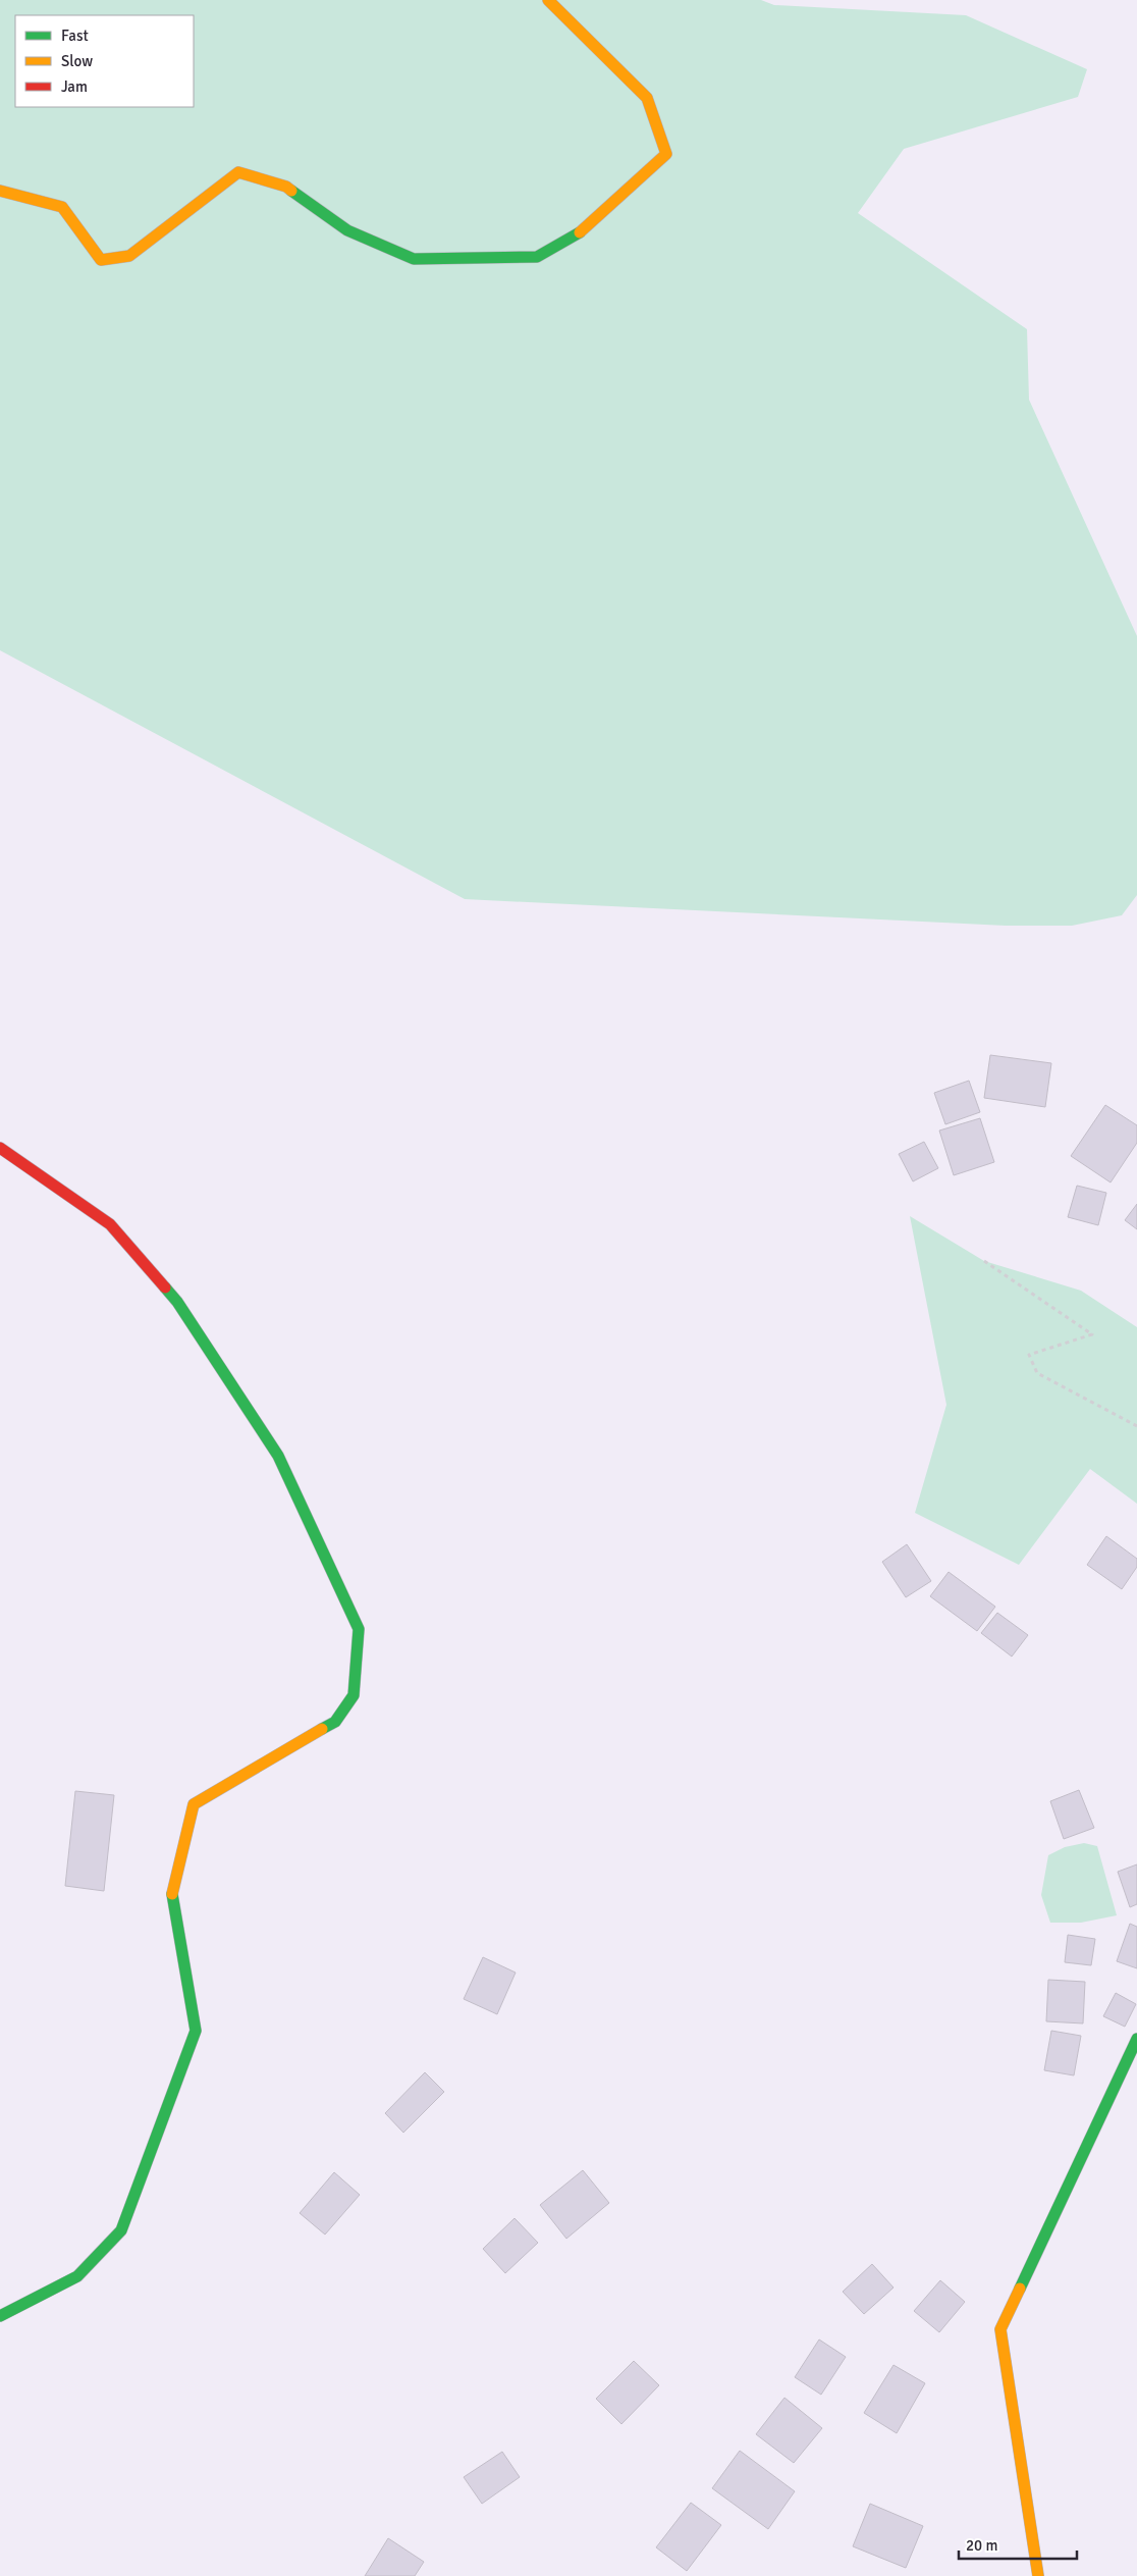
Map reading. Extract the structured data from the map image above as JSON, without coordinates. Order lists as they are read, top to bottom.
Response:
{
  "legend": ["Fast", "Slow", "Jam"],
  "scale_bar": "20 m"
}
